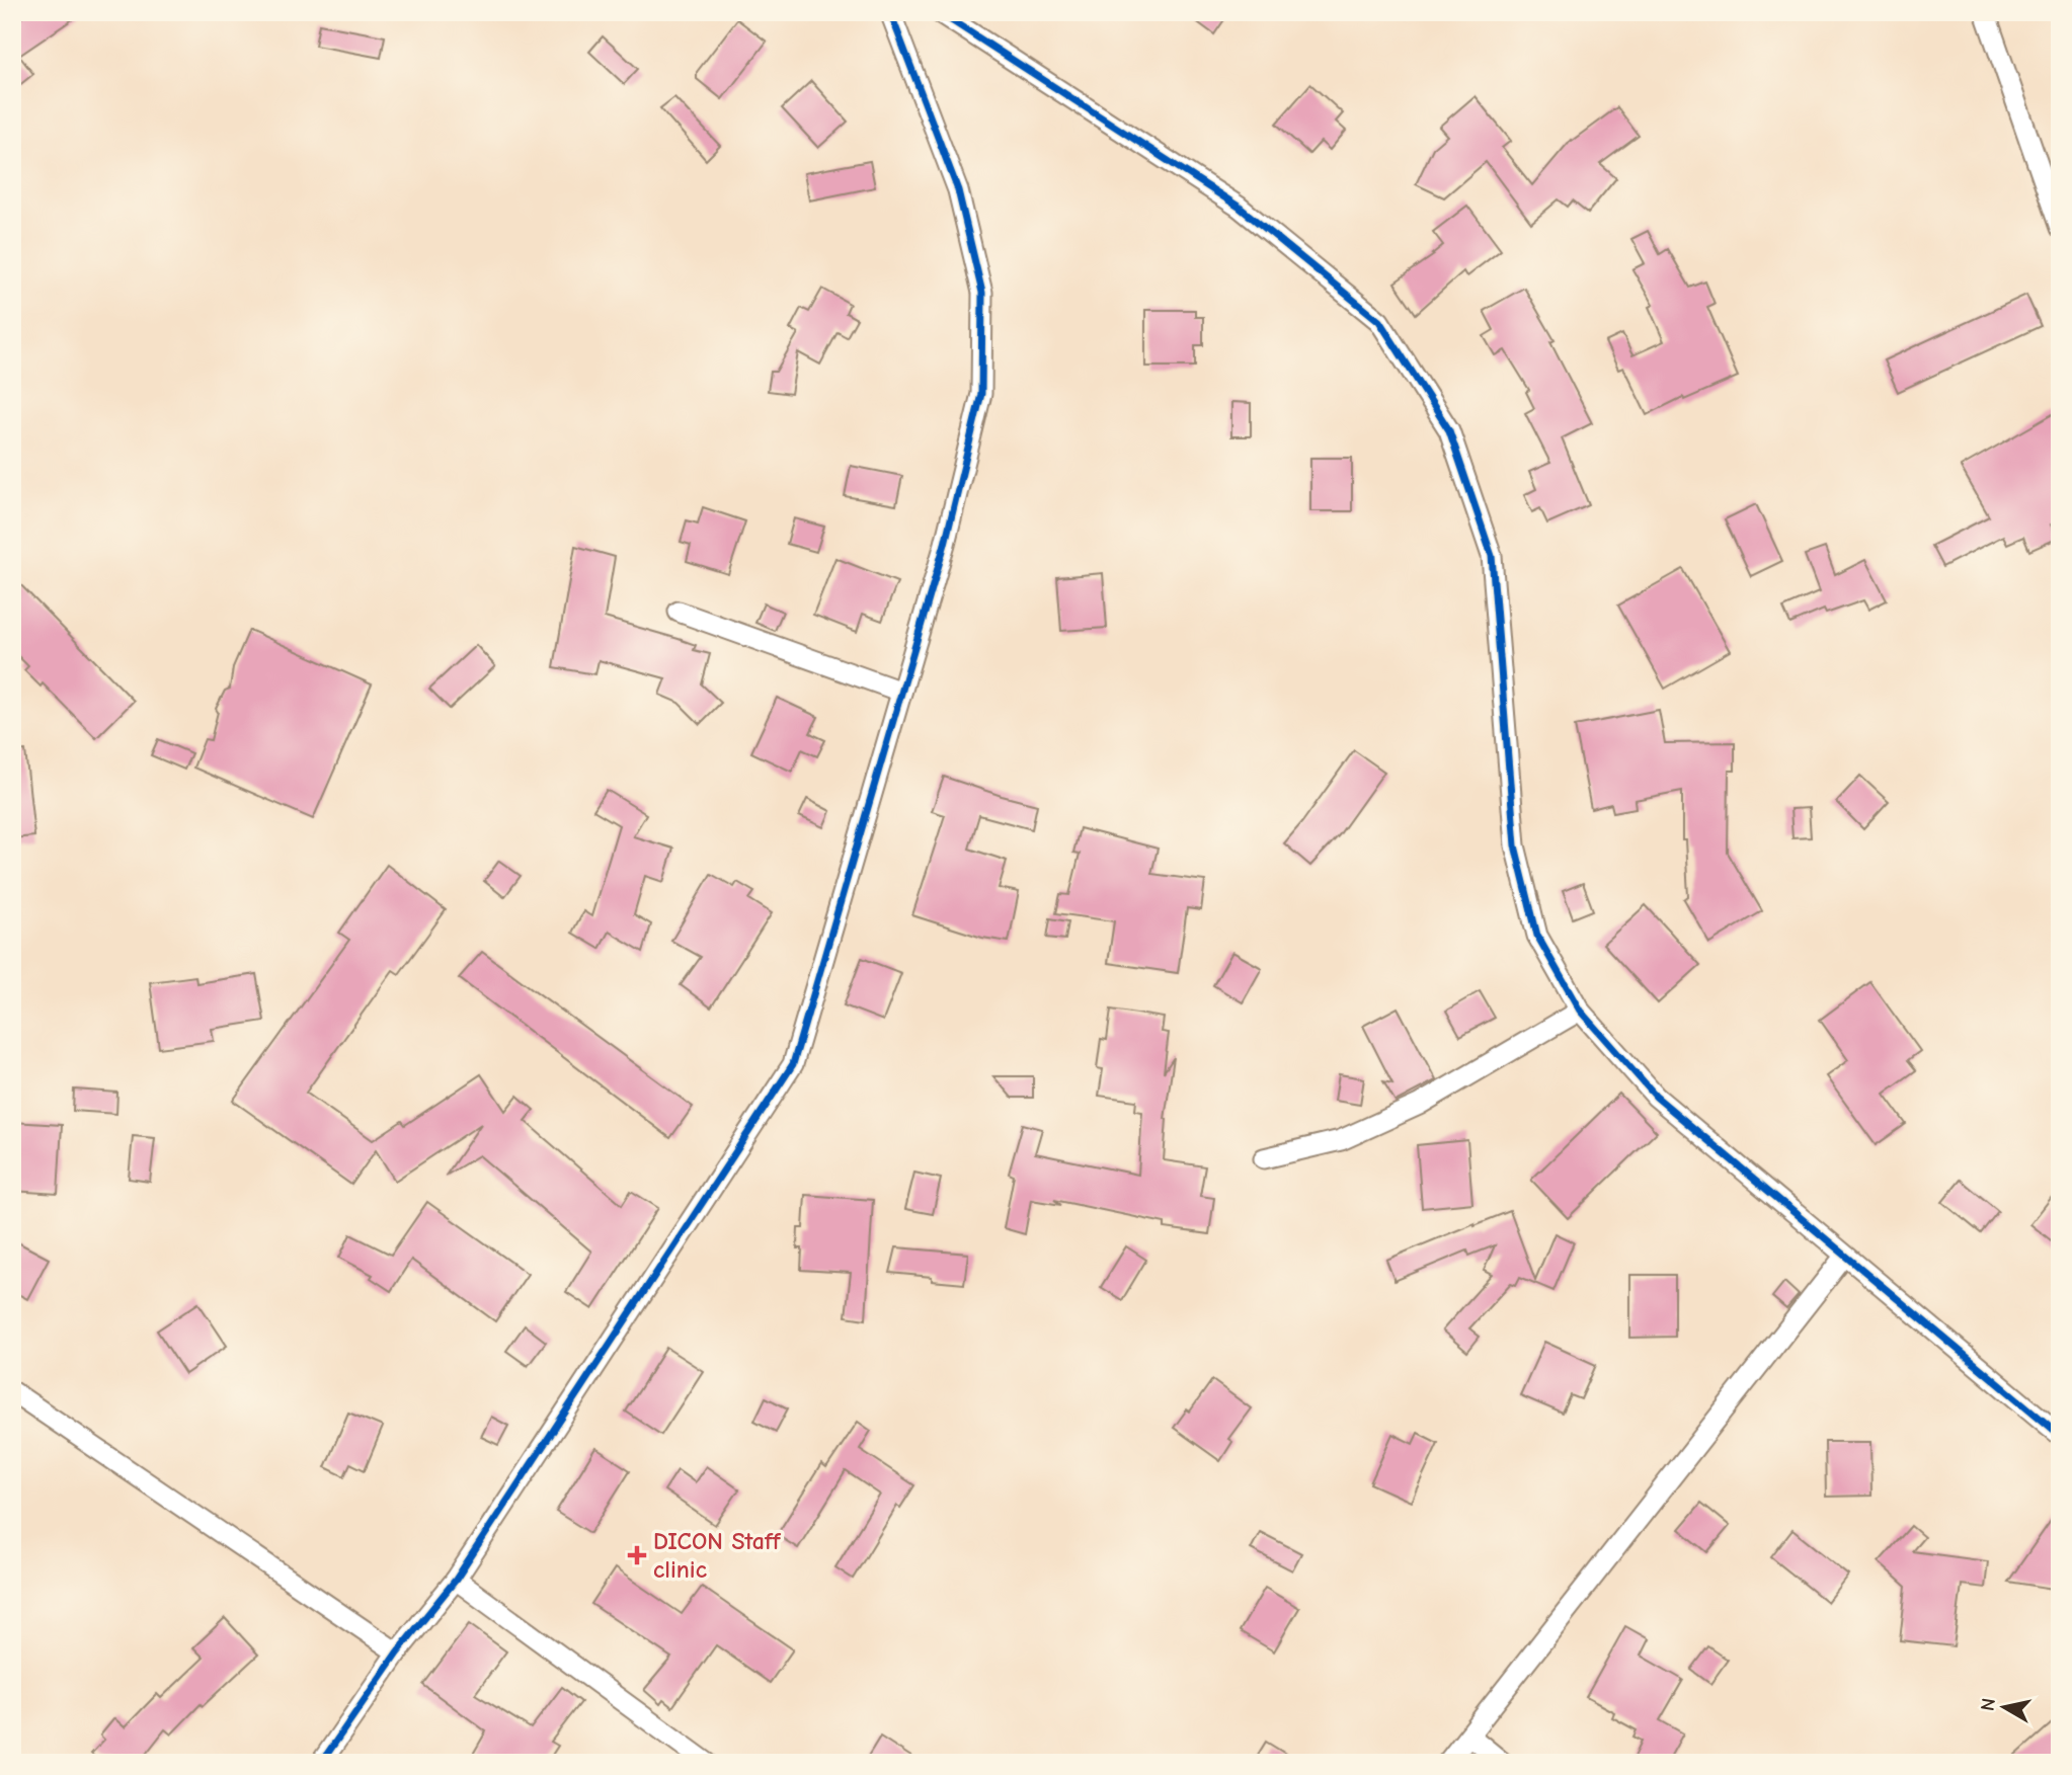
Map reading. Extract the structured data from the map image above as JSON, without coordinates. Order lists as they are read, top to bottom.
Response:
{
  "places": {
    "health": ["DICON Staff clinic"]
  },
  "north": "left"
}
